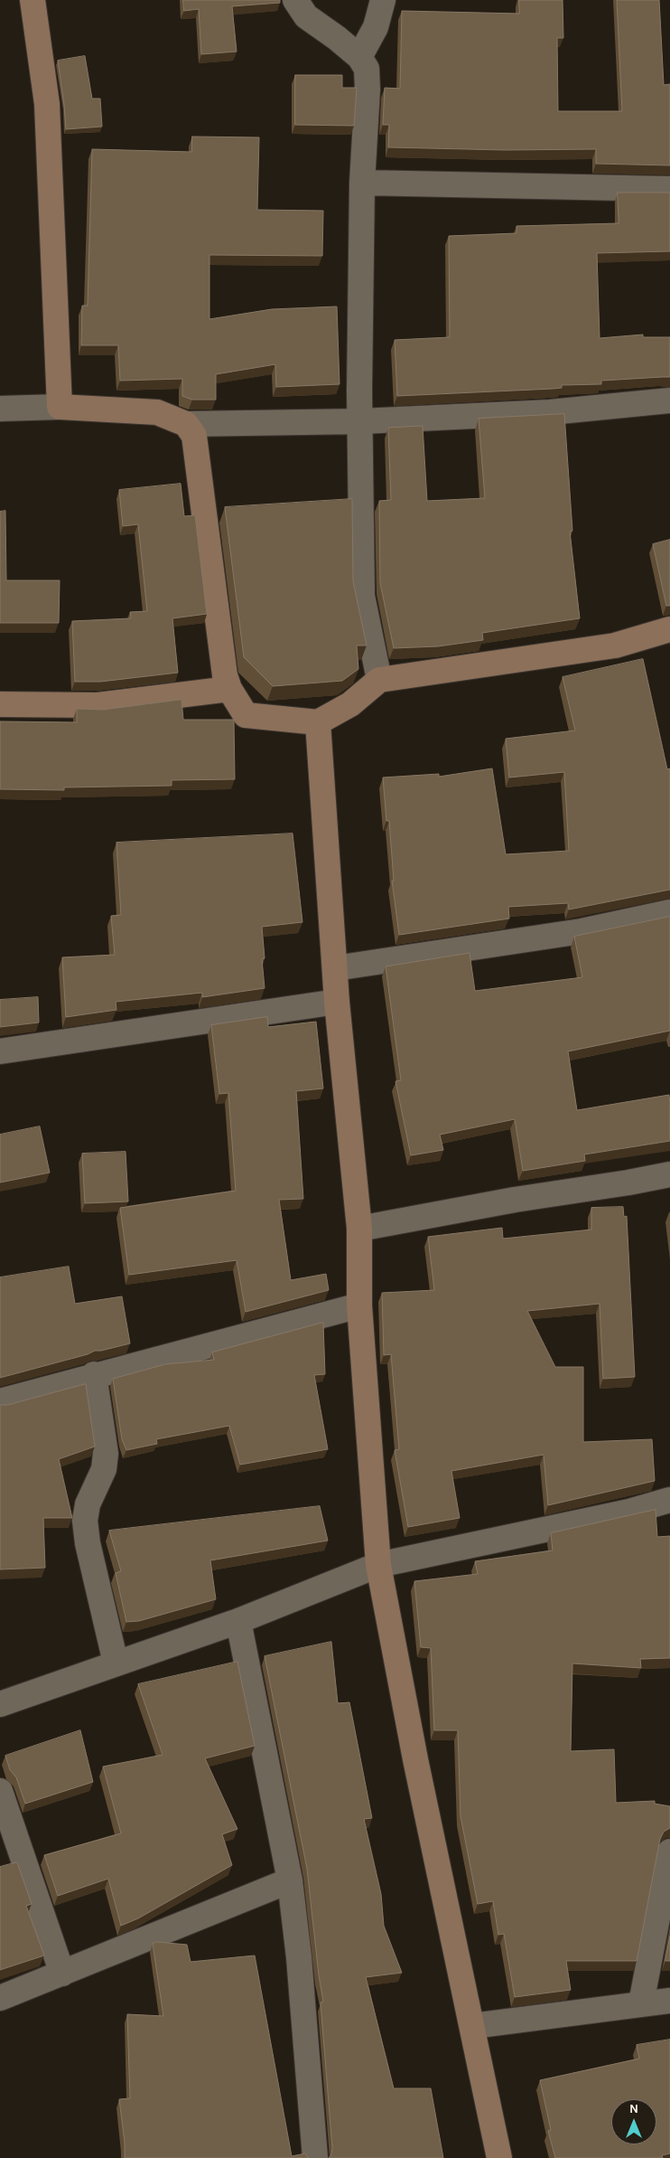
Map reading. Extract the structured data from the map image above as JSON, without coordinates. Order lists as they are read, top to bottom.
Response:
{
  "north": "top"
}
